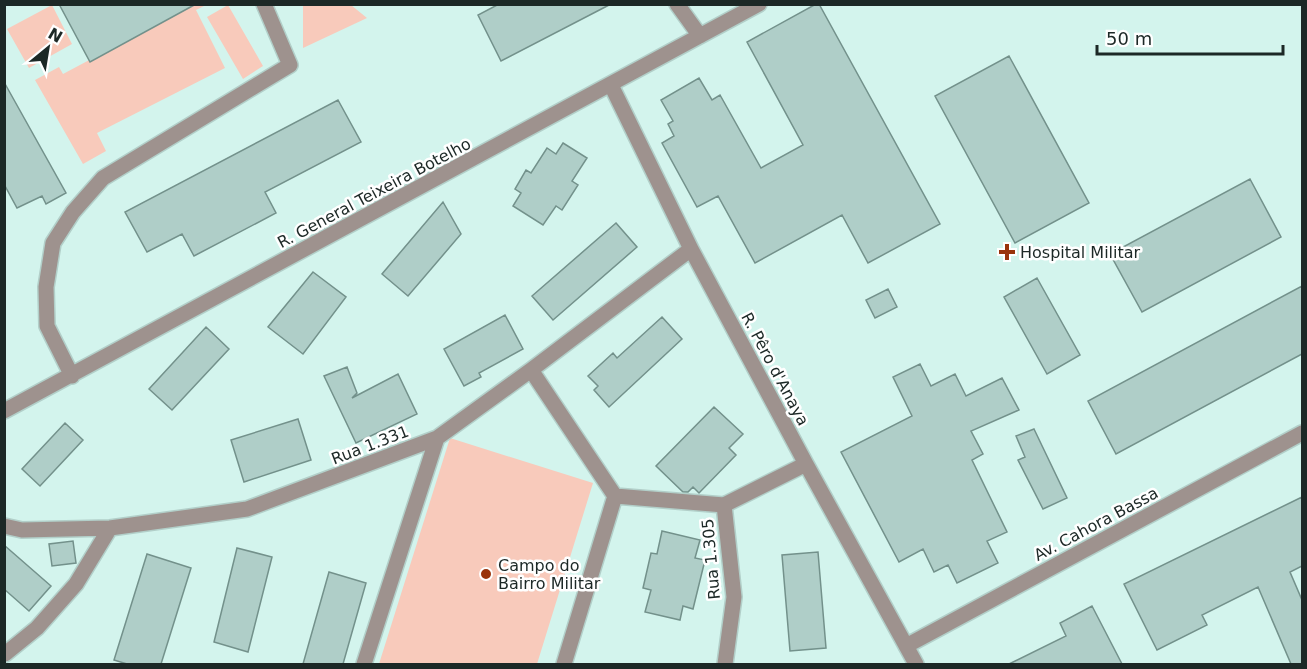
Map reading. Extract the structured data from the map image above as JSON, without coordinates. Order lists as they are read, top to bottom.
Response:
{
  "streets": {
    "street": [
      "R. General Teixeira Botelho",
      "R. Pêro d'Anaya",
      "Rua 1.331",
      "Av. Cahora Bassa",
      "Rua 1.305"
    ]
  },
  "crossings": [
    ["R. General Teixeira Botelho", "R. Pêro d'Anaya"],
    ["R. Pêro d'Anaya", "Rua 1.331"],
    ["R. Pêro d'Anaya", "Av. Cahora Bassa"],
    ["R. Pêro d'Anaya", "Rua 1.305"]
  ],
  "places": {
    "health": ["Hospital Militar"],
    "other": ["Campo do Bairro Militar"]
  },
  "scale_bar": "50 m",
  "north": "top right"
}
